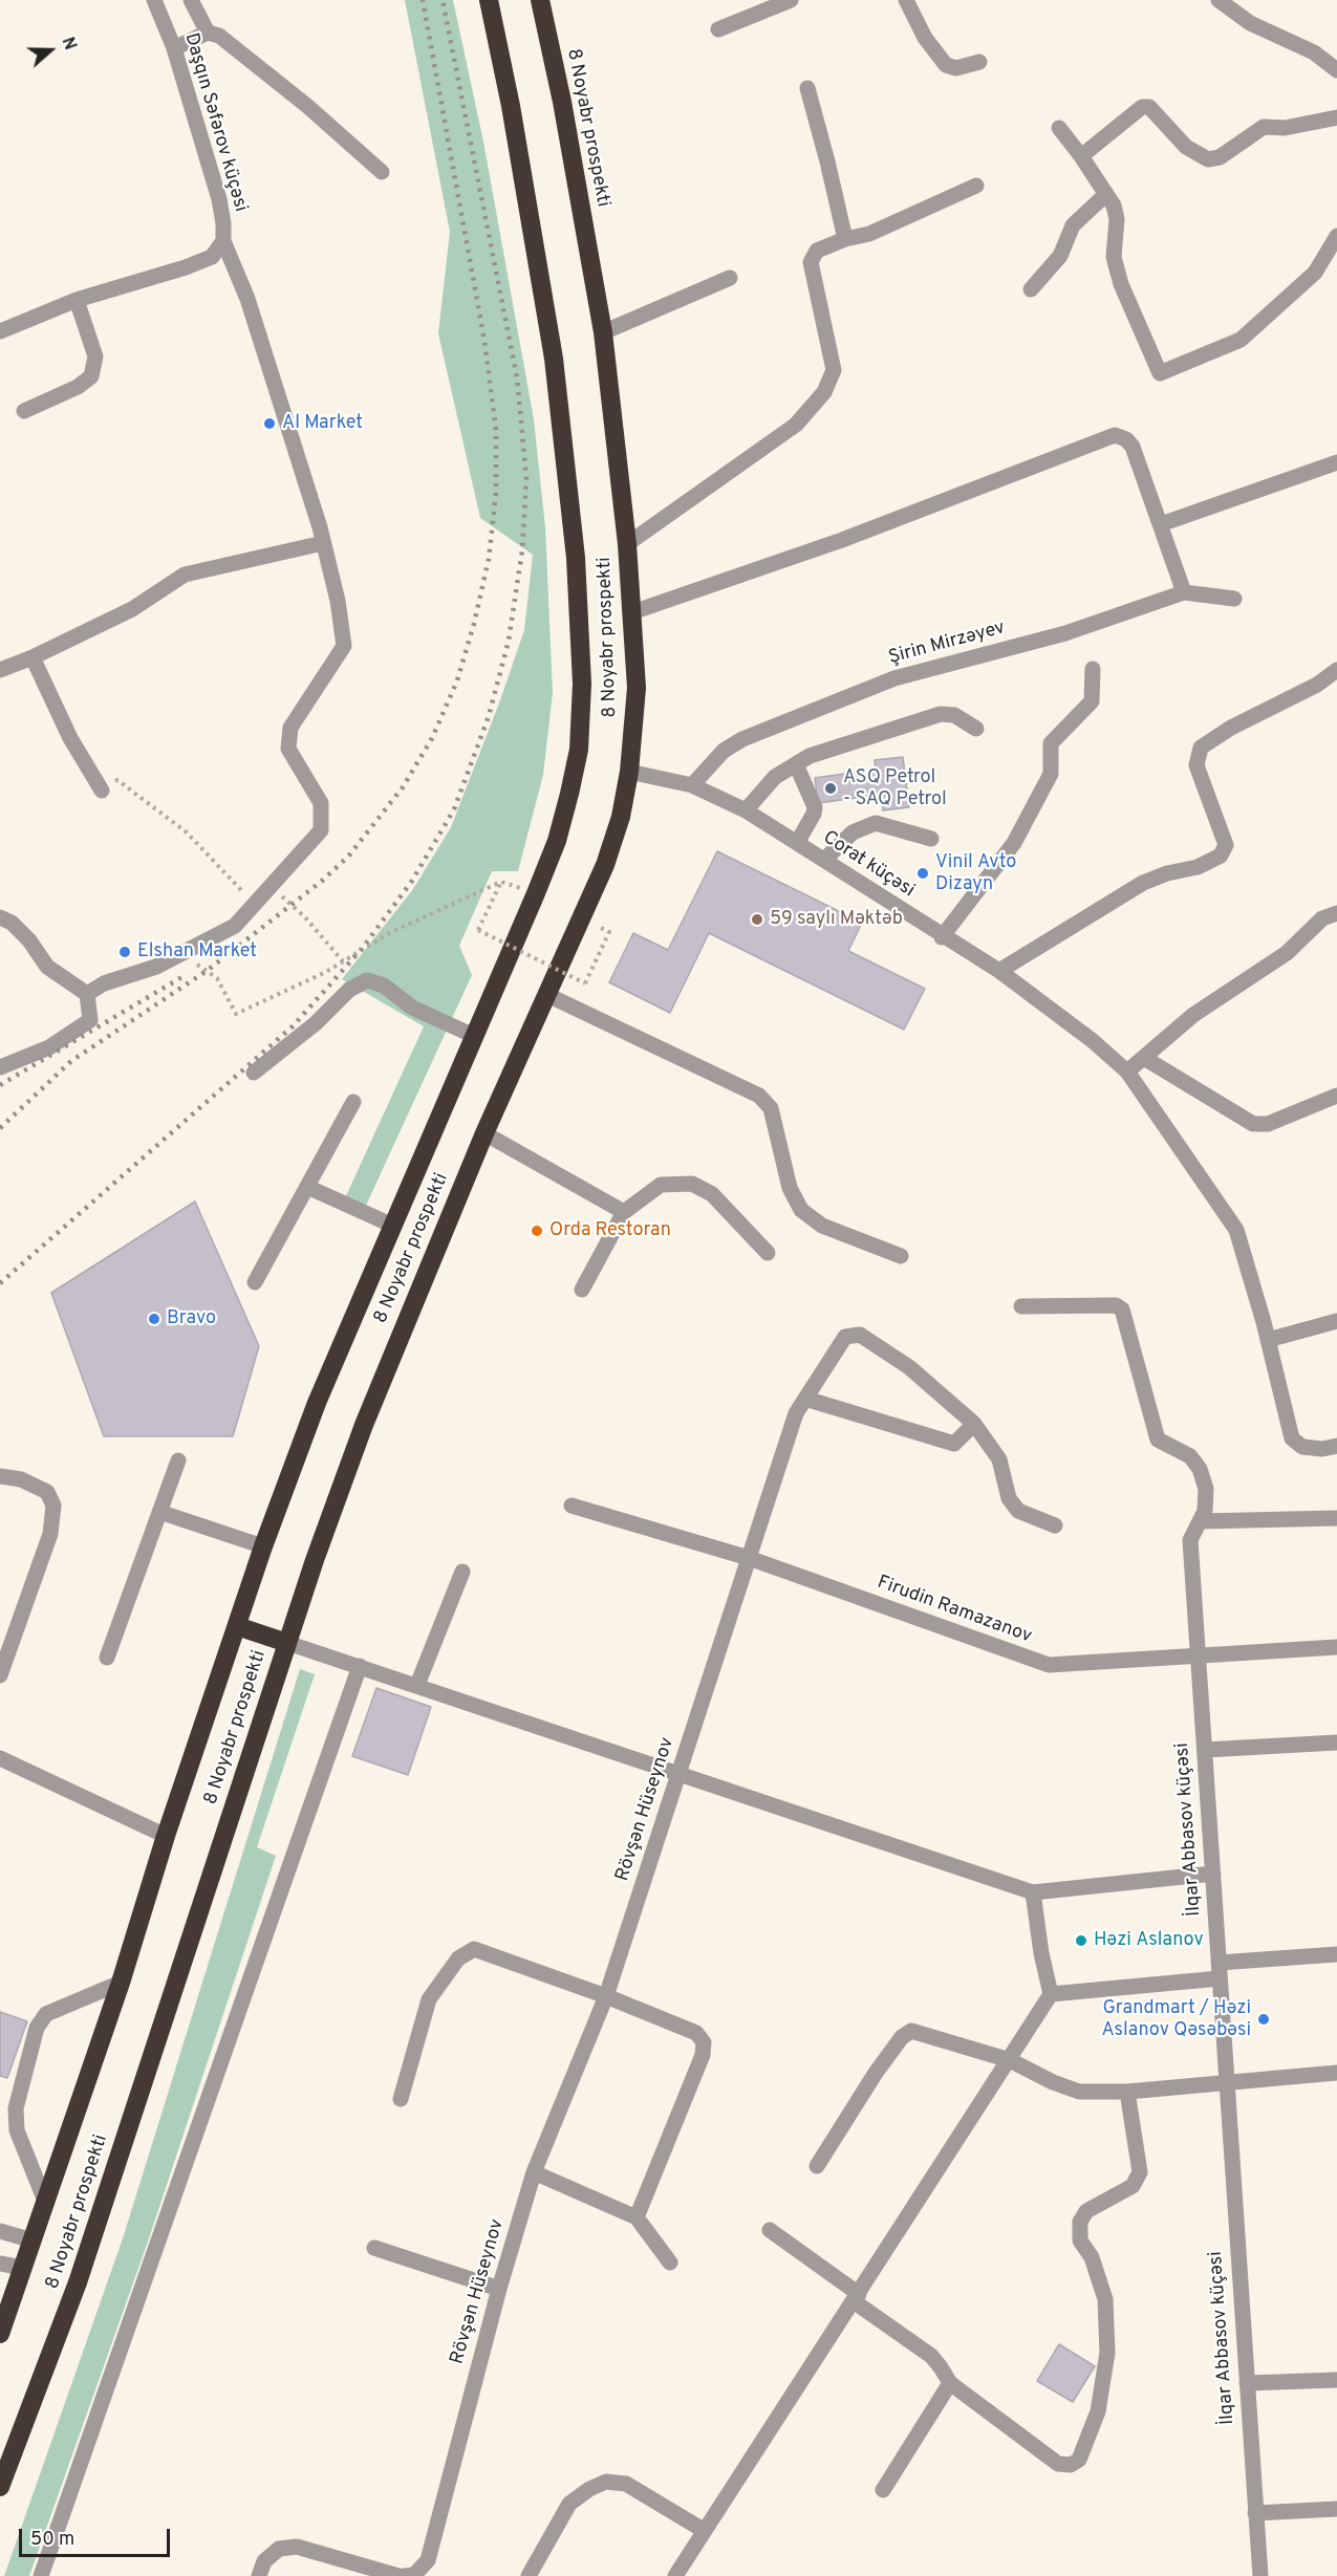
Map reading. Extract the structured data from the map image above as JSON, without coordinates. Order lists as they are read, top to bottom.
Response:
{
  "streets": {
    "highway": ["8 Noyabr prospekti"],
    "street": [
      "Daşqın Səfərov küçəsi",
      "Şirin Mirzəyev",
      "Corat küçəsi",
      "Firudin Ramazanov",
      "Rövşən Hüseynov",
      "İlqar Abbasov küçəsi"
    ]
  },
  "crossings": [
    ["8 Noyabr prospekti", "Corat küçəsi"],
    ["Şirin Mirzəyev", "Corat küçəsi"],
    ["Firudin Ramazanov", "Rövşən Hüseynov"],
    ["Firudin Ramazanov", "İlqar Abbasov küçəsi"]
  ],
  "places": [
    "Al Market",
    "ASQ Petrol - SAQ Petrol",
    "Vinil Avto Dizayn",
    "59 saylı Məktəb",
    "Elshan Market",
    "Orda Restoran",
    "Bravo",
    "Həzi Aslanov",
    "Grandmart / Həzi Aslanov Qəsəbəsi"
  ],
  "scale_bar": "50 m",
  "north": "right"
}
